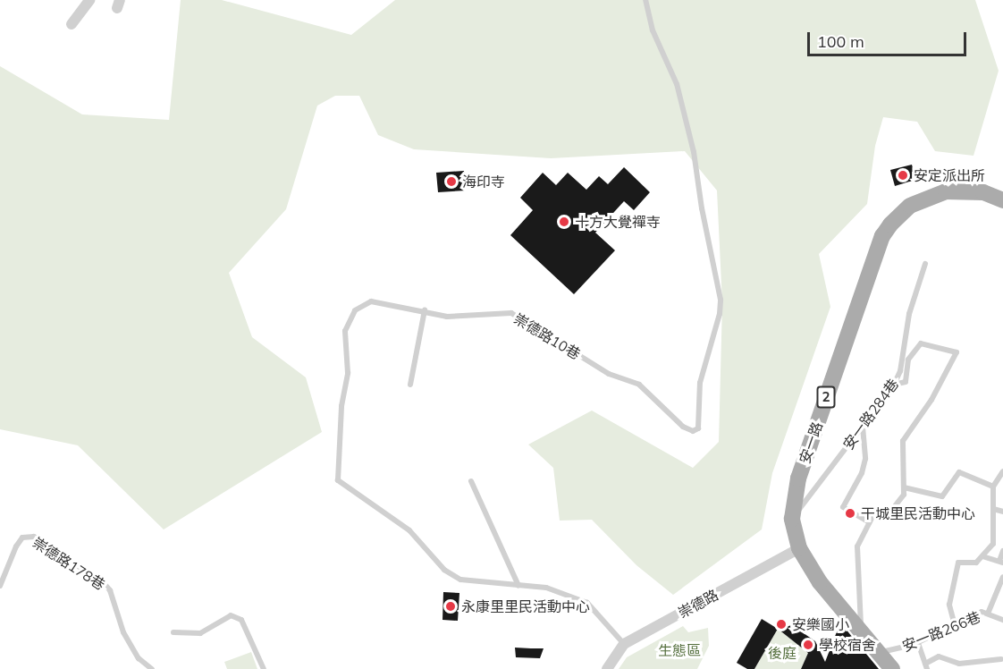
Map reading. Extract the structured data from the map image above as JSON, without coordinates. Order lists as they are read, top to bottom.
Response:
{
  "streets": {
    "main road": ["2", "安一路"],
    "street": ["崇德路"],
    "lane": [
      "崇德路10巷",
      "安一路284巷",
      "崇德路178巷",
      "安一路266巷"
    ]
  },
  "crossings": [
    ["崇德路10巷", "崇德路"],
    ["安一路284巷", "安一路"],
    ["安一路", "崇德路"],
    ["安一路", "安一路266巷"]
  ],
  "parks": ["生態區", "後庭"],
  "places": [
    "安定派出所",
    "海印寺",
    "十方大覺禪寺",
    "干城里民活動中心",
    "永康里里民活動中心",
    "安樂國小",
    "學校宿舍"
  ],
  "scale_bar": "100 m"
}
